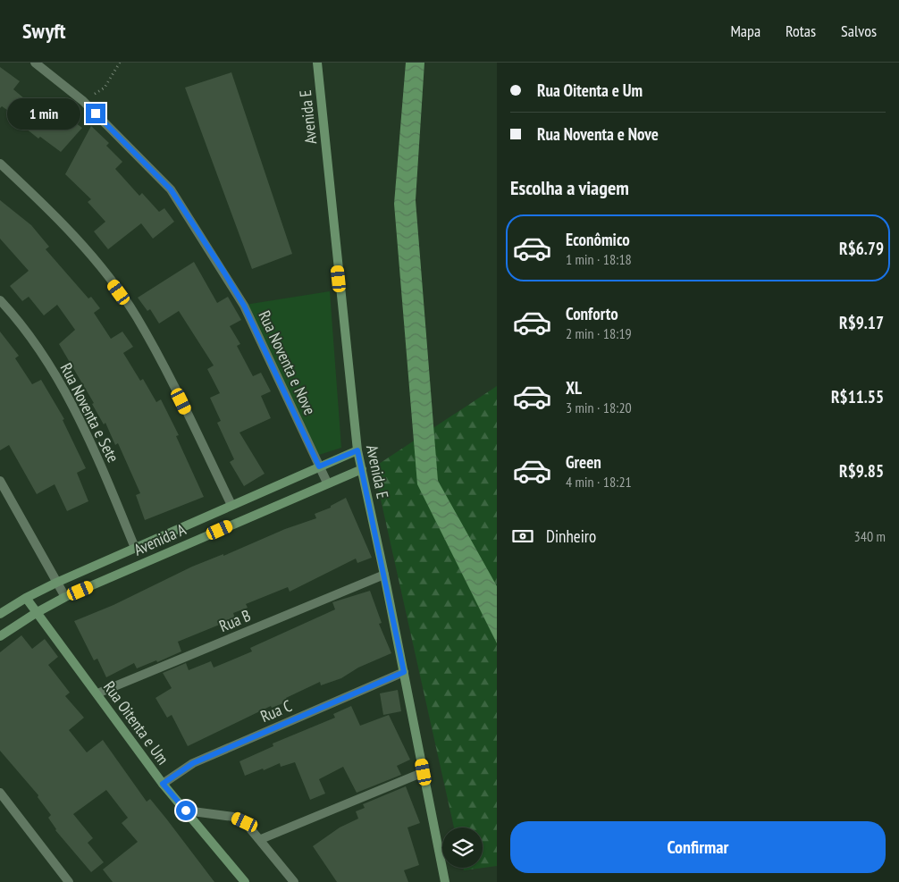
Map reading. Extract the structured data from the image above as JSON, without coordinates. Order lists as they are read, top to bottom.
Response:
{
  "streets": {
    "main road": ["Avenida E", "Avenida A", "Rua Oitenta e Um"],
    "street": [
      "Rua Noventa e Nove",
      "Rua Noventa e Sete",
      "Rua B",
      "Rua C"
    ]
  },
  "crossings": [
    ["Avenida E", "Avenida A"],
    ["Avenida E", "Rua B"],
    ["Avenida E", "Rua C"],
    ["Rua Noventa e Nove", "Avenida A"],
    ["Rua Noventa e Sete", "Avenida A"],
    ["Avenida A", "Rua Oitenta e Um"],
    ["Rua B", "Rua Oitenta e Um"],
    ["Rua C", "Rua Oitenta e Um"]
  ],
  "page": {
    "header": "Swyft",
    "nav": ["Mapa", "Rotas", "Salvos"],
    "banner": ["Rua Oitenta e Um", "Rua Noventa e Nove"],
    "bubble": "1 min",
    "heading": "Escolha a viagem",
    "list": [
      {
        "name": "Econômico",
        "note": "1 min · 18:18",
        "value": "R$6.79"
      },
      {
        "name": "Conforto",
        "note": "2 min · 18:19",
        "value": "R$9.17"
      },
      {
        "name": "XL",
        "note": "3 min · 18:20",
        "value": "R$11.55"
      },
      {
        "name": "Green",
        "note": "4 min · 18:21",
        "value": "R$9.85"
      }
    ],
    "pay": ["Dinheiro", "340 m"],
    "buttons": "Confirmar"
  }
}
